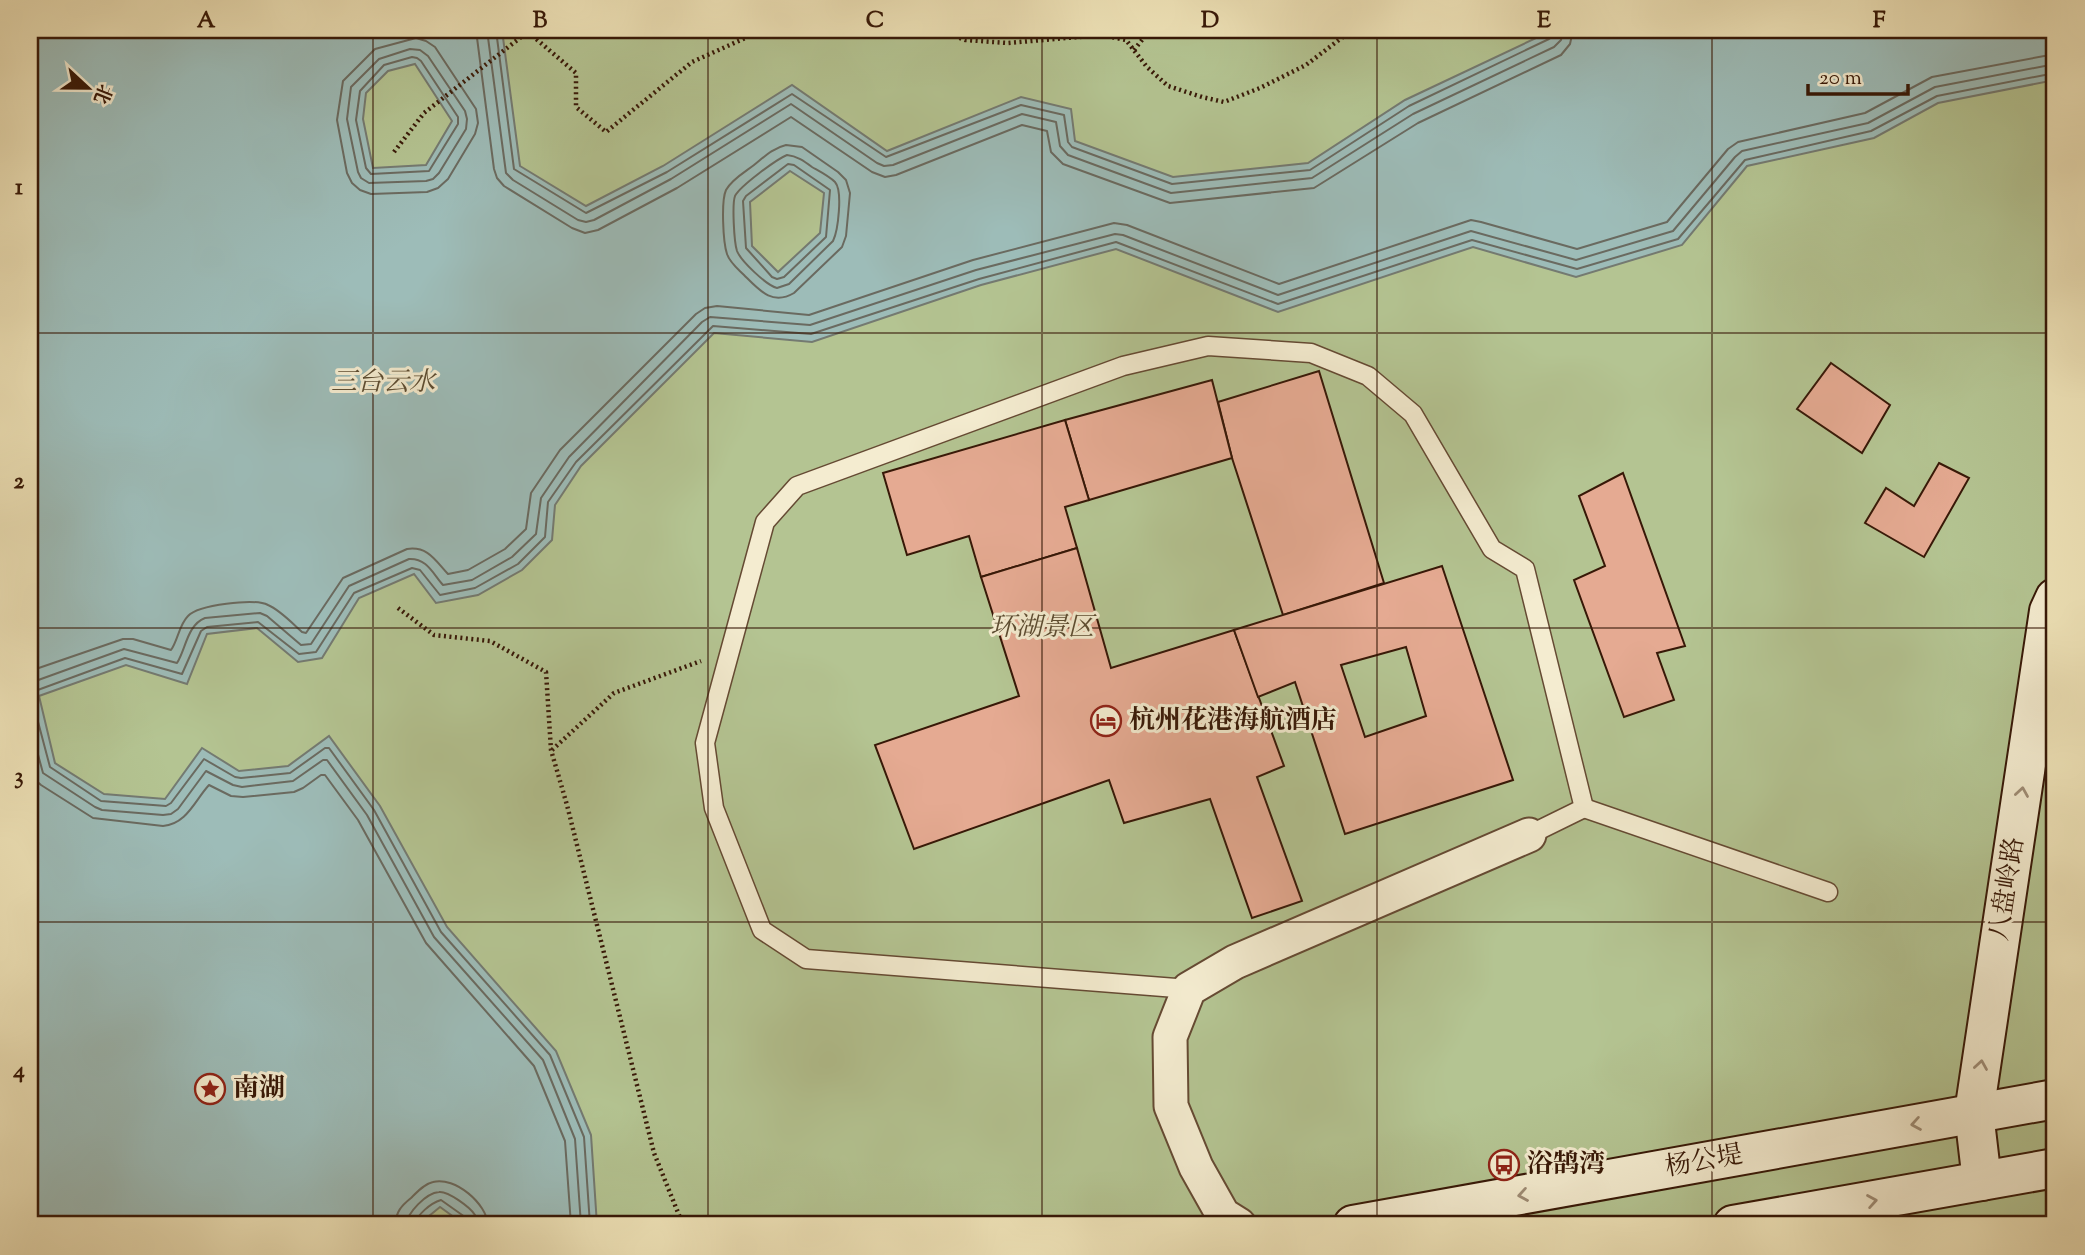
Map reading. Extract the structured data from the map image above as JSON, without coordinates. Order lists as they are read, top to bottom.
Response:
{
  "streets": {
    "main road": ["八盘岭路", "杨公堤"]
  },
  "crossings": [
    ["八盘岭路", "杨公堤"]
  ],
  "one_way": ["八盘岭路"],
  "parks": ["三台云水", "环湖景区"],
  "places": {
    "hotel": ["杭州花港海航酒店"],
    "place": ["南湖"],
    "bus stop": ["浴鹄湾"]
  },
  "scale_bar": "20 m",
  "north": "right",
  "grid": {
    "columns": [
      "A",
      "B",
      "C",
      "D",
      "E",
      "F"
    ],
    "rows": [
      "1",
      "2",
      "3",
      "4"
    ]
  }
}
